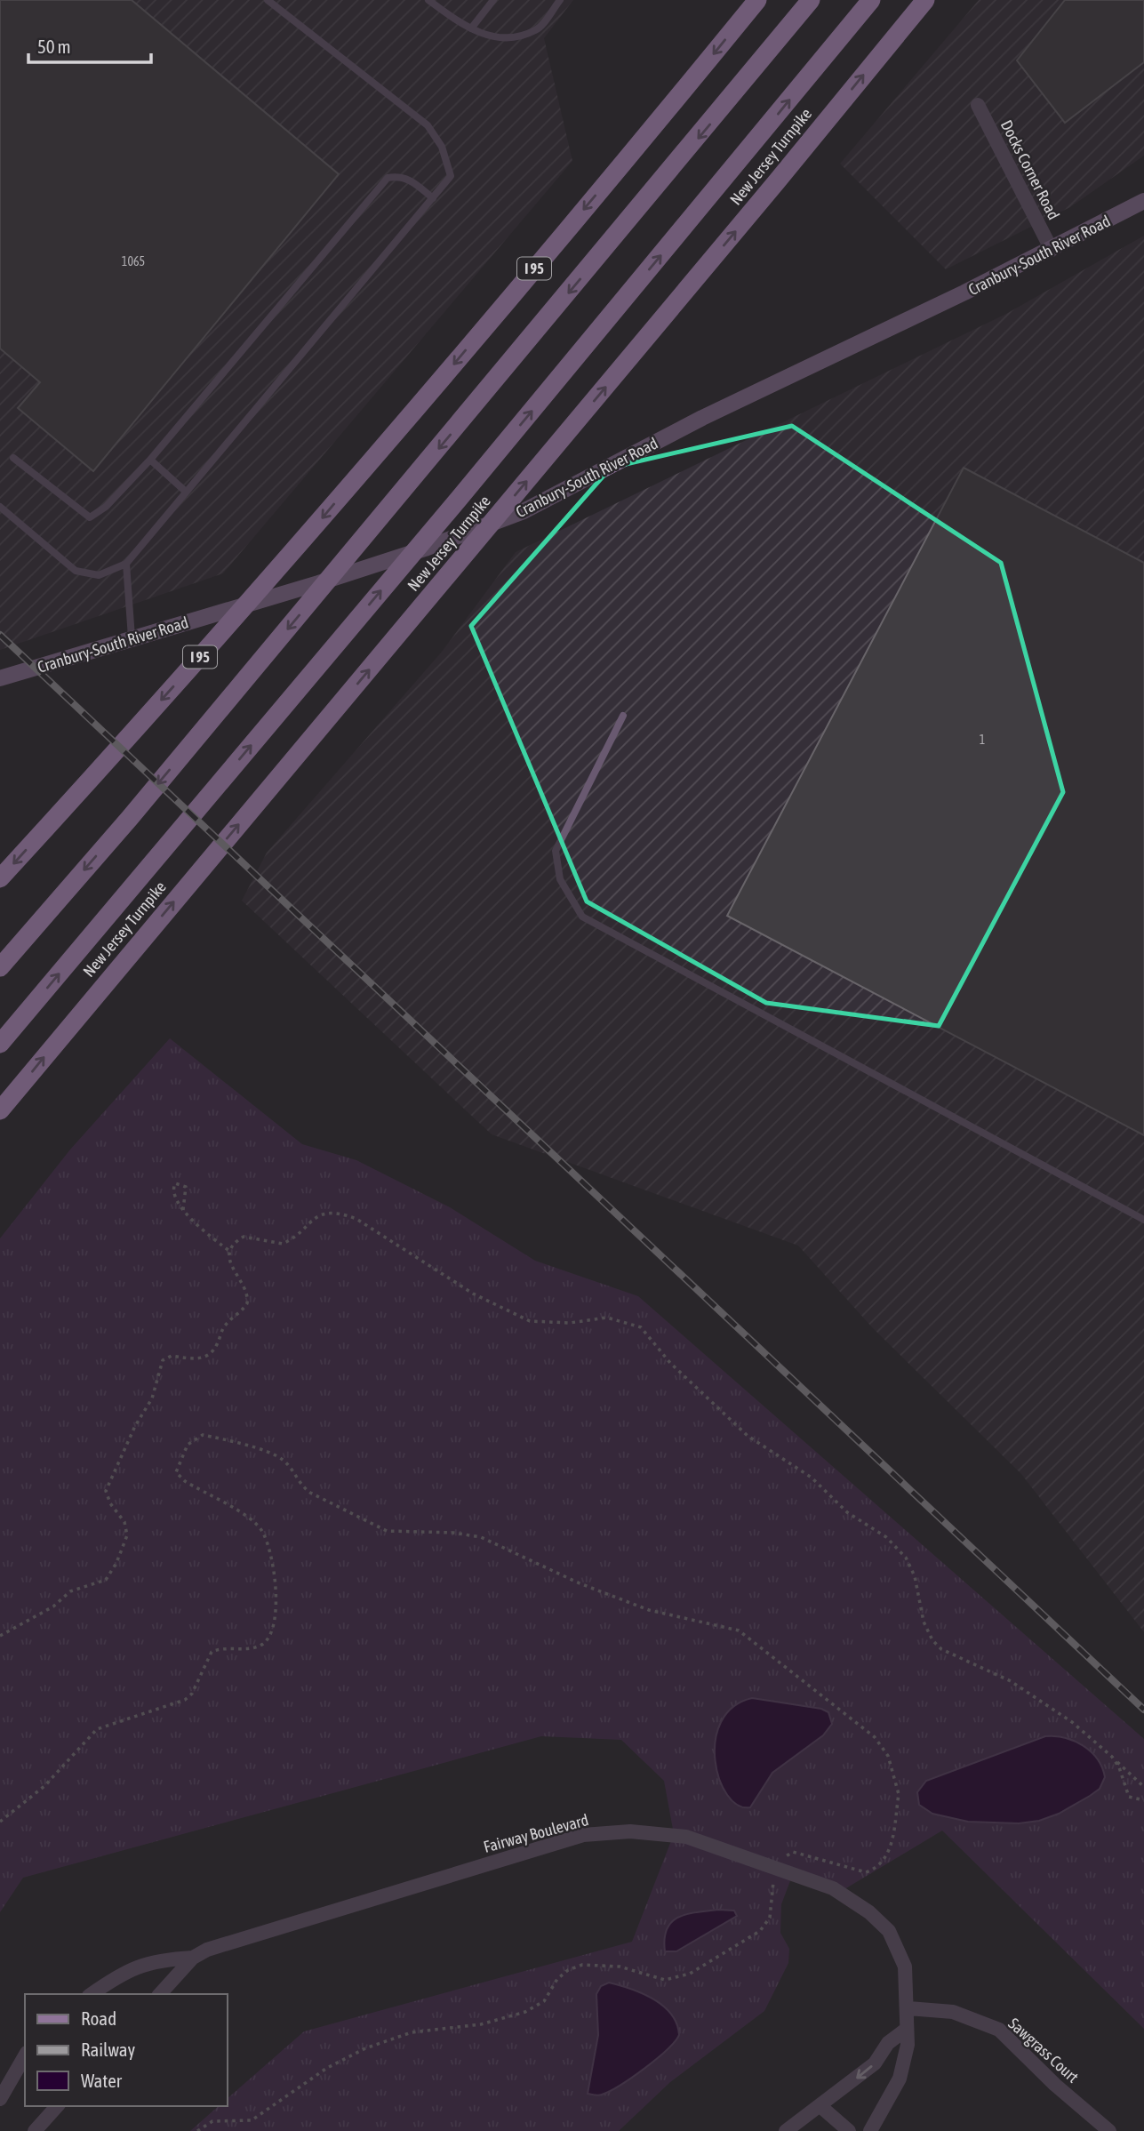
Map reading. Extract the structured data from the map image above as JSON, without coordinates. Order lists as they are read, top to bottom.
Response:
{
  "streets": {
    "highway": ["New Jersey Turnpike", "I 95"],
    "main road": ["Cranbury-South River Road"],
    "street": ["Docks Corner Road", "Fairway Boulevard", "Sawgrass Court"]
  },
  "crossings": [
    ["Docks Corner Road", "Cranbury-South River Road"],
    ["Fairway Boulevard", "Sawgrass Court"]
  ],
  "house_numbers": ["1065", "1"],
  "legend": ["Road", "Railway", "Water"],
  "scale_bar": "50 m"
}
